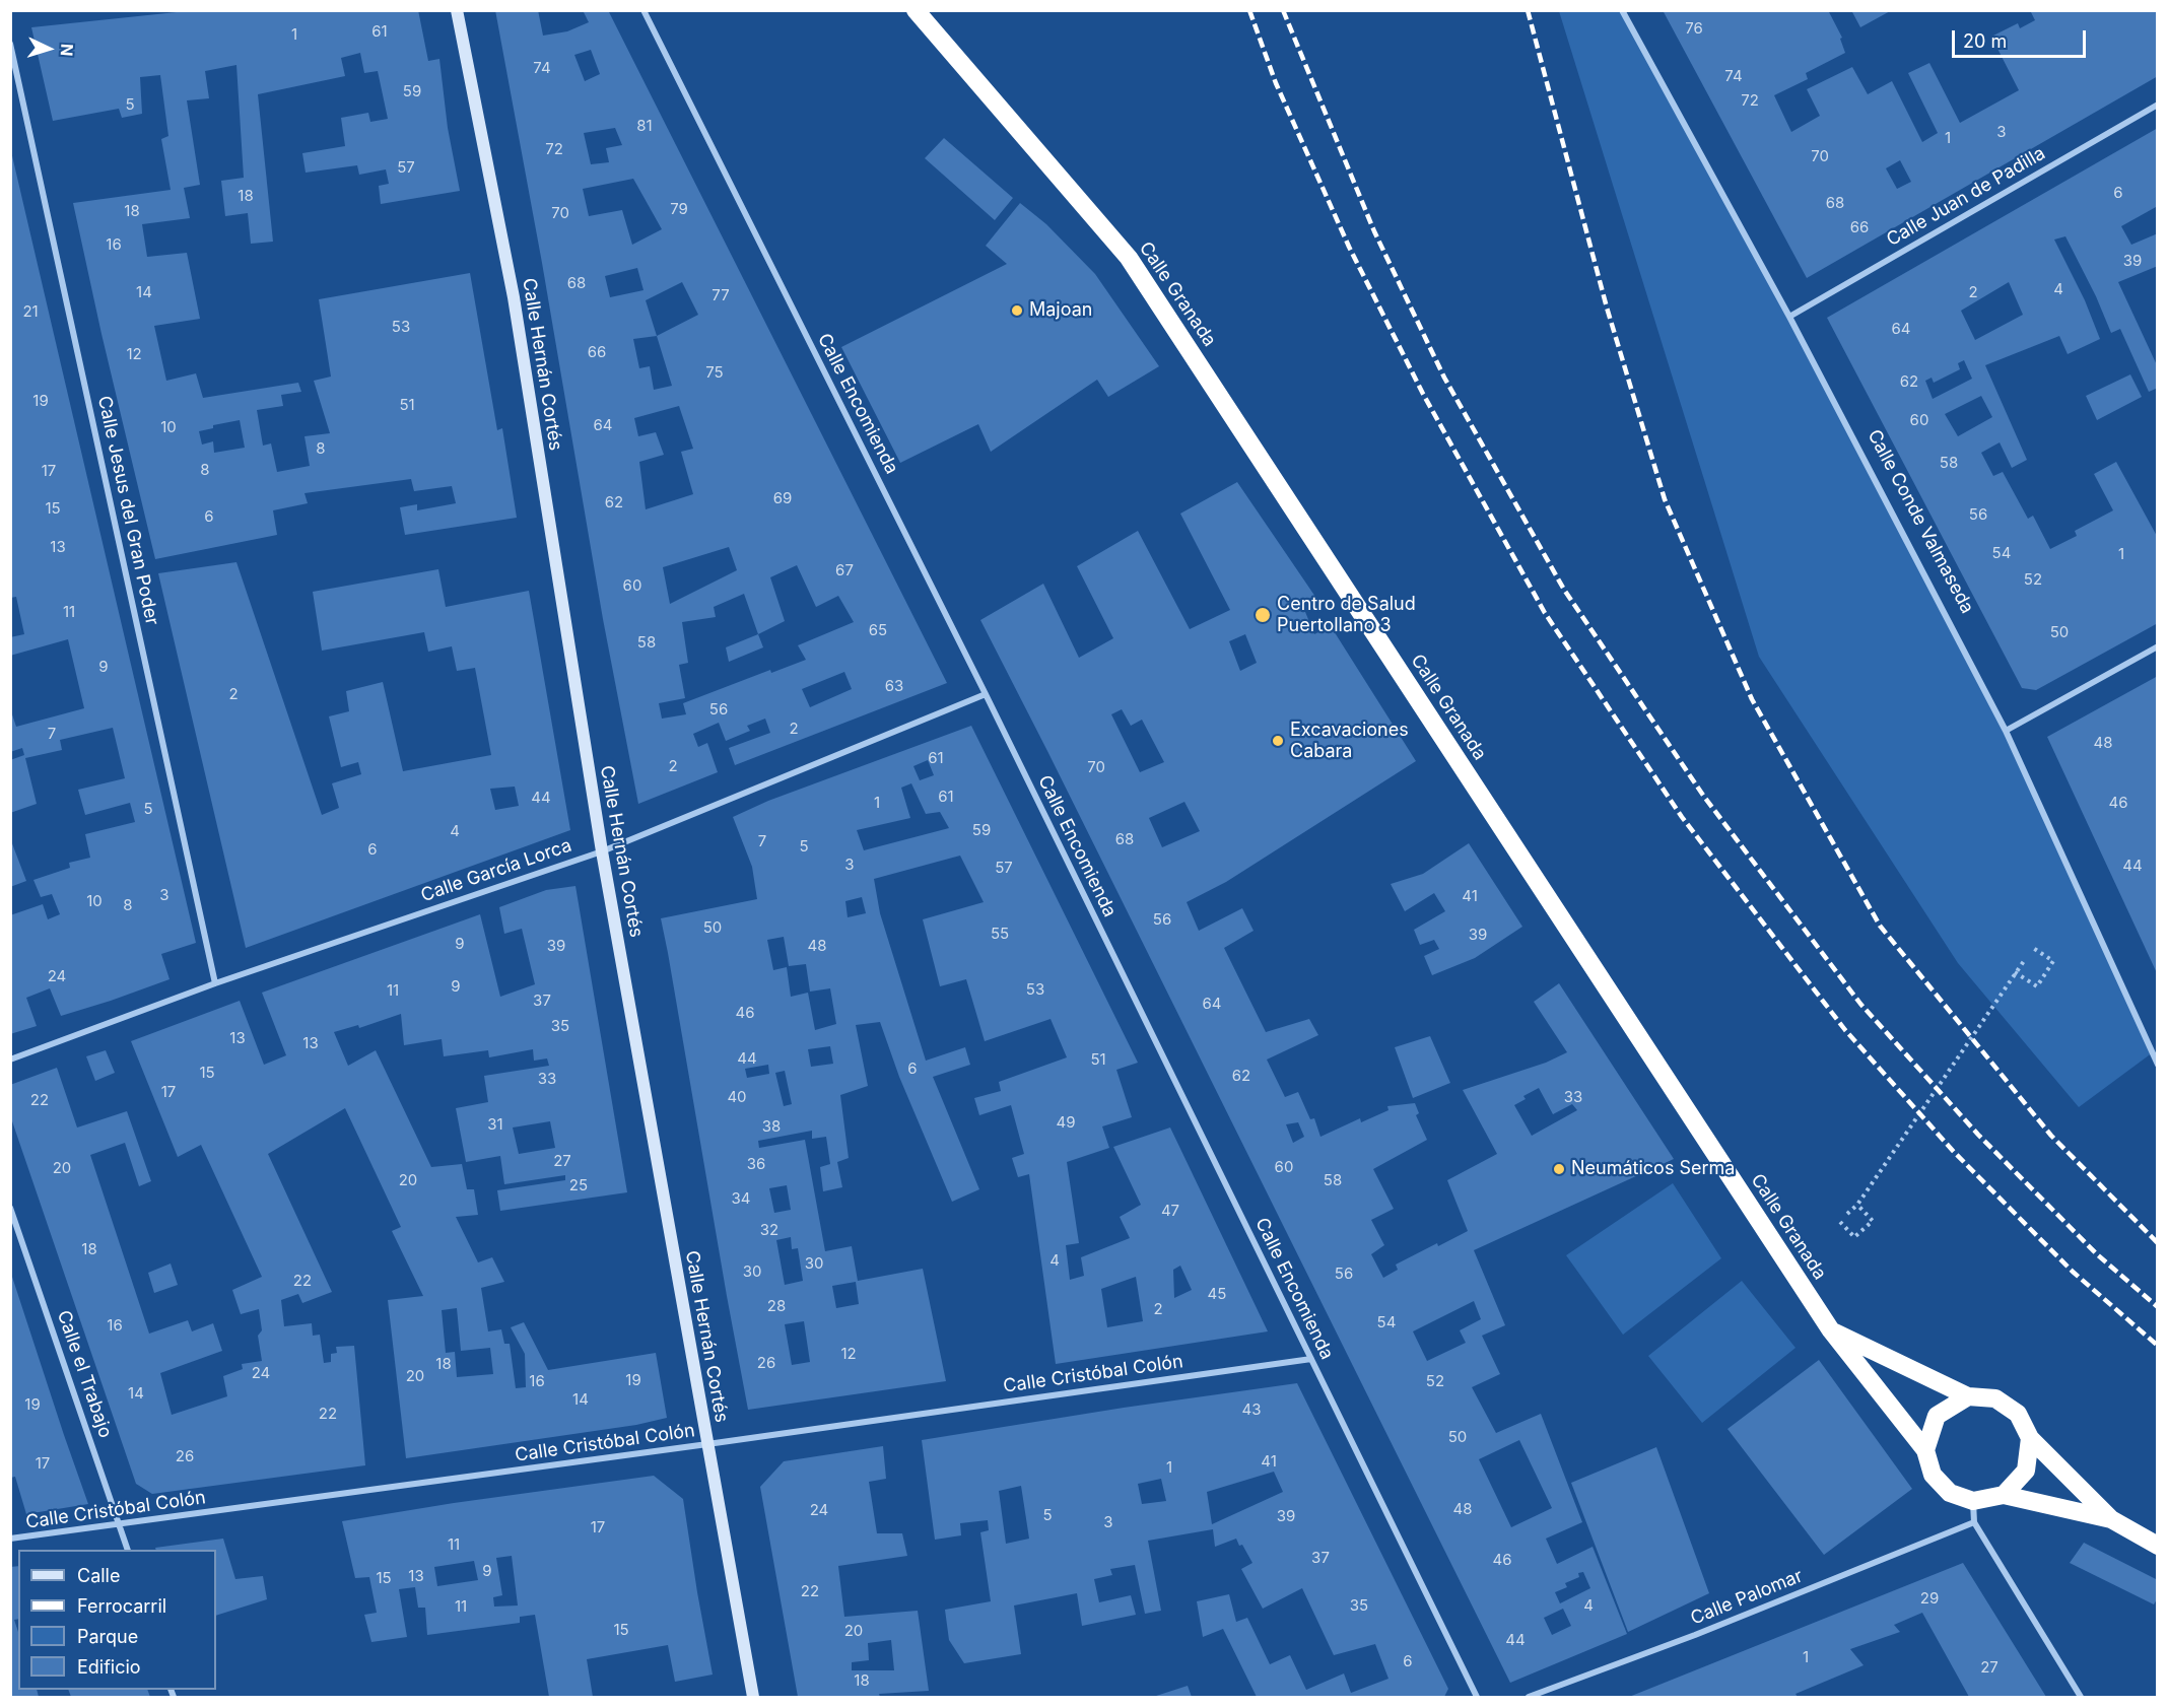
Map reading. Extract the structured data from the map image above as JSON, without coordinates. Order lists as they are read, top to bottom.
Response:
{
  "streets": {
    "highway": ["Calle Granada"],
    "main road": ["Calle Hernán Cortés"],
    "street": [
      "Calle Juan de Padilla",
      "Calle Encomienda",
      "Calle Jesus del Gran Poder",
      "Calle Conde Valmaseda",
      "Calle García Lorca",
      "Calle el Trabajo",
      "Calle Cristóbal Colón",
      "Calle Palomar"
    ]
  },
  "crossings": [
    ["Calle Juan de Padilla", "Calle Conde Valmaseda"],
    ["Calle Hernán Cortés", "Calle García Lorca"],
    ["Calle Hernán Cortés", "Calle Cristóbal Colón"],
    ["Calle Encomienda", "Calle García Lorca"],
    ["Calle Encomienda", "Calle Cristóbal Colón"],
    ["Calle Jesus del Gran Poder", "Calle García Lorca"],
    ["Calle el Trabajo", "Calle Cristóbal Colón"]
  ],
  "places": [
    "Majoan",
    "Centro de Salud Puertollano 3",
    "Excavaciones Cabara",
    "Neumáticos Serma"
  ],
  "house_numbers": [
    "76",
    "61",
    "1",
    "74",
    "74",
    "59",
    "72",
    "5",
    "81",
    "3",
    "1",
    "72",
    "70",
    "57",
    "6",
    "18",
    "68",
    "79",
    "18",
    "70",
    "66",
    "16",
    "39",
    "68",
    "4",
    "14",
    "2",
    "77",
    "21",
    "53",
    "64",
    "66",
    "12",
    "75",
    "62",
    "19",
    "51",
    "60",
    "64",
    "10",
    "8",
    "58",
    "8",
    "17",
    "69",
    "62",
    "15",
    "56",
    "6",
    "13",
    "54",
    "1",
    "67",
    "52",
    "60",
    "11",
    "65",
    "50",
    "58",
    "9",
    "63",
    "2",
    "56",
    "2",
    "7",
    "48",
    "61",
    "2",
    "70",
    "61",
    "44",
    "1",
    "46",
    "5",
    "59",
    "4",
    "68",
    "7",
    "5",
    "6",
    "3",
    "44",
    "57",
    "3",
    "41",
    "10",
    "8",
    "56",
    "50",
    "55",
    "39",
    "9",
    "39",
    "48",
    "24",
    "9",
    "53",
    "11",
    "37",
    "64",
    "46",
    "35",
    "13",
    "13",
    "44",
    "51",
    "6",
    "15",
    "62",
    "33",
    "17",
    "40",
    "33",
    "22",
    "49",
    "31",
    "38",
    "27",
    "36",
    "60",
    "20",
    "20",
    "58",
    "25",
    "34",
    "47",
    "32",
    "18",
    "4",
    "30",
    "30",
    "56",
    "22",
    "45",
    "28",
    "2",
    "54",
    "16",
    "12",
    "26",
    "18",
    "24",
    "20",
    "19",
    "16",
    "52",
    "14",
    "14",
    "19",
    "43",
    "22",
    "50",
    "26",
    "41",
    "17",
    "1",
    "48",
    "24",
    "5",
    "39",
    "3",
    "17",
    "11",
    "37",
    "46",
    "9",
    "13",
    "15",
    "22",
    "29",
    "35",
    "4",
    "11",
    "15",
    "20",
    "44",
    "1",
    "6",
    "27",
    "18"
  ],
  "legend": [
    "Calle",
    "Ferrocarril",
    "Parque",
    "Edificio"
  ],
  "scale_bar": "20 m",
  "north": "right"
}
